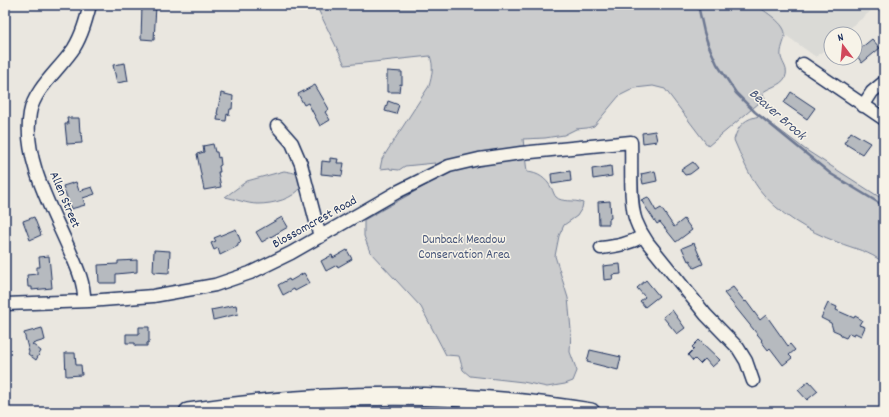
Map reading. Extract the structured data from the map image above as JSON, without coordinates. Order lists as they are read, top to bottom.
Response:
{
  "streets": {
    "street": ["Allen Street", "Blossomcrest Road"]
  },
  "crossings": [
    ["Allen Street", "Blossomcrest Road"]
  ],
  "water": ["Beaver Brook"],
  "parks": ["Dunback Meadow Conservation Area"],
  "north": "top"
}
